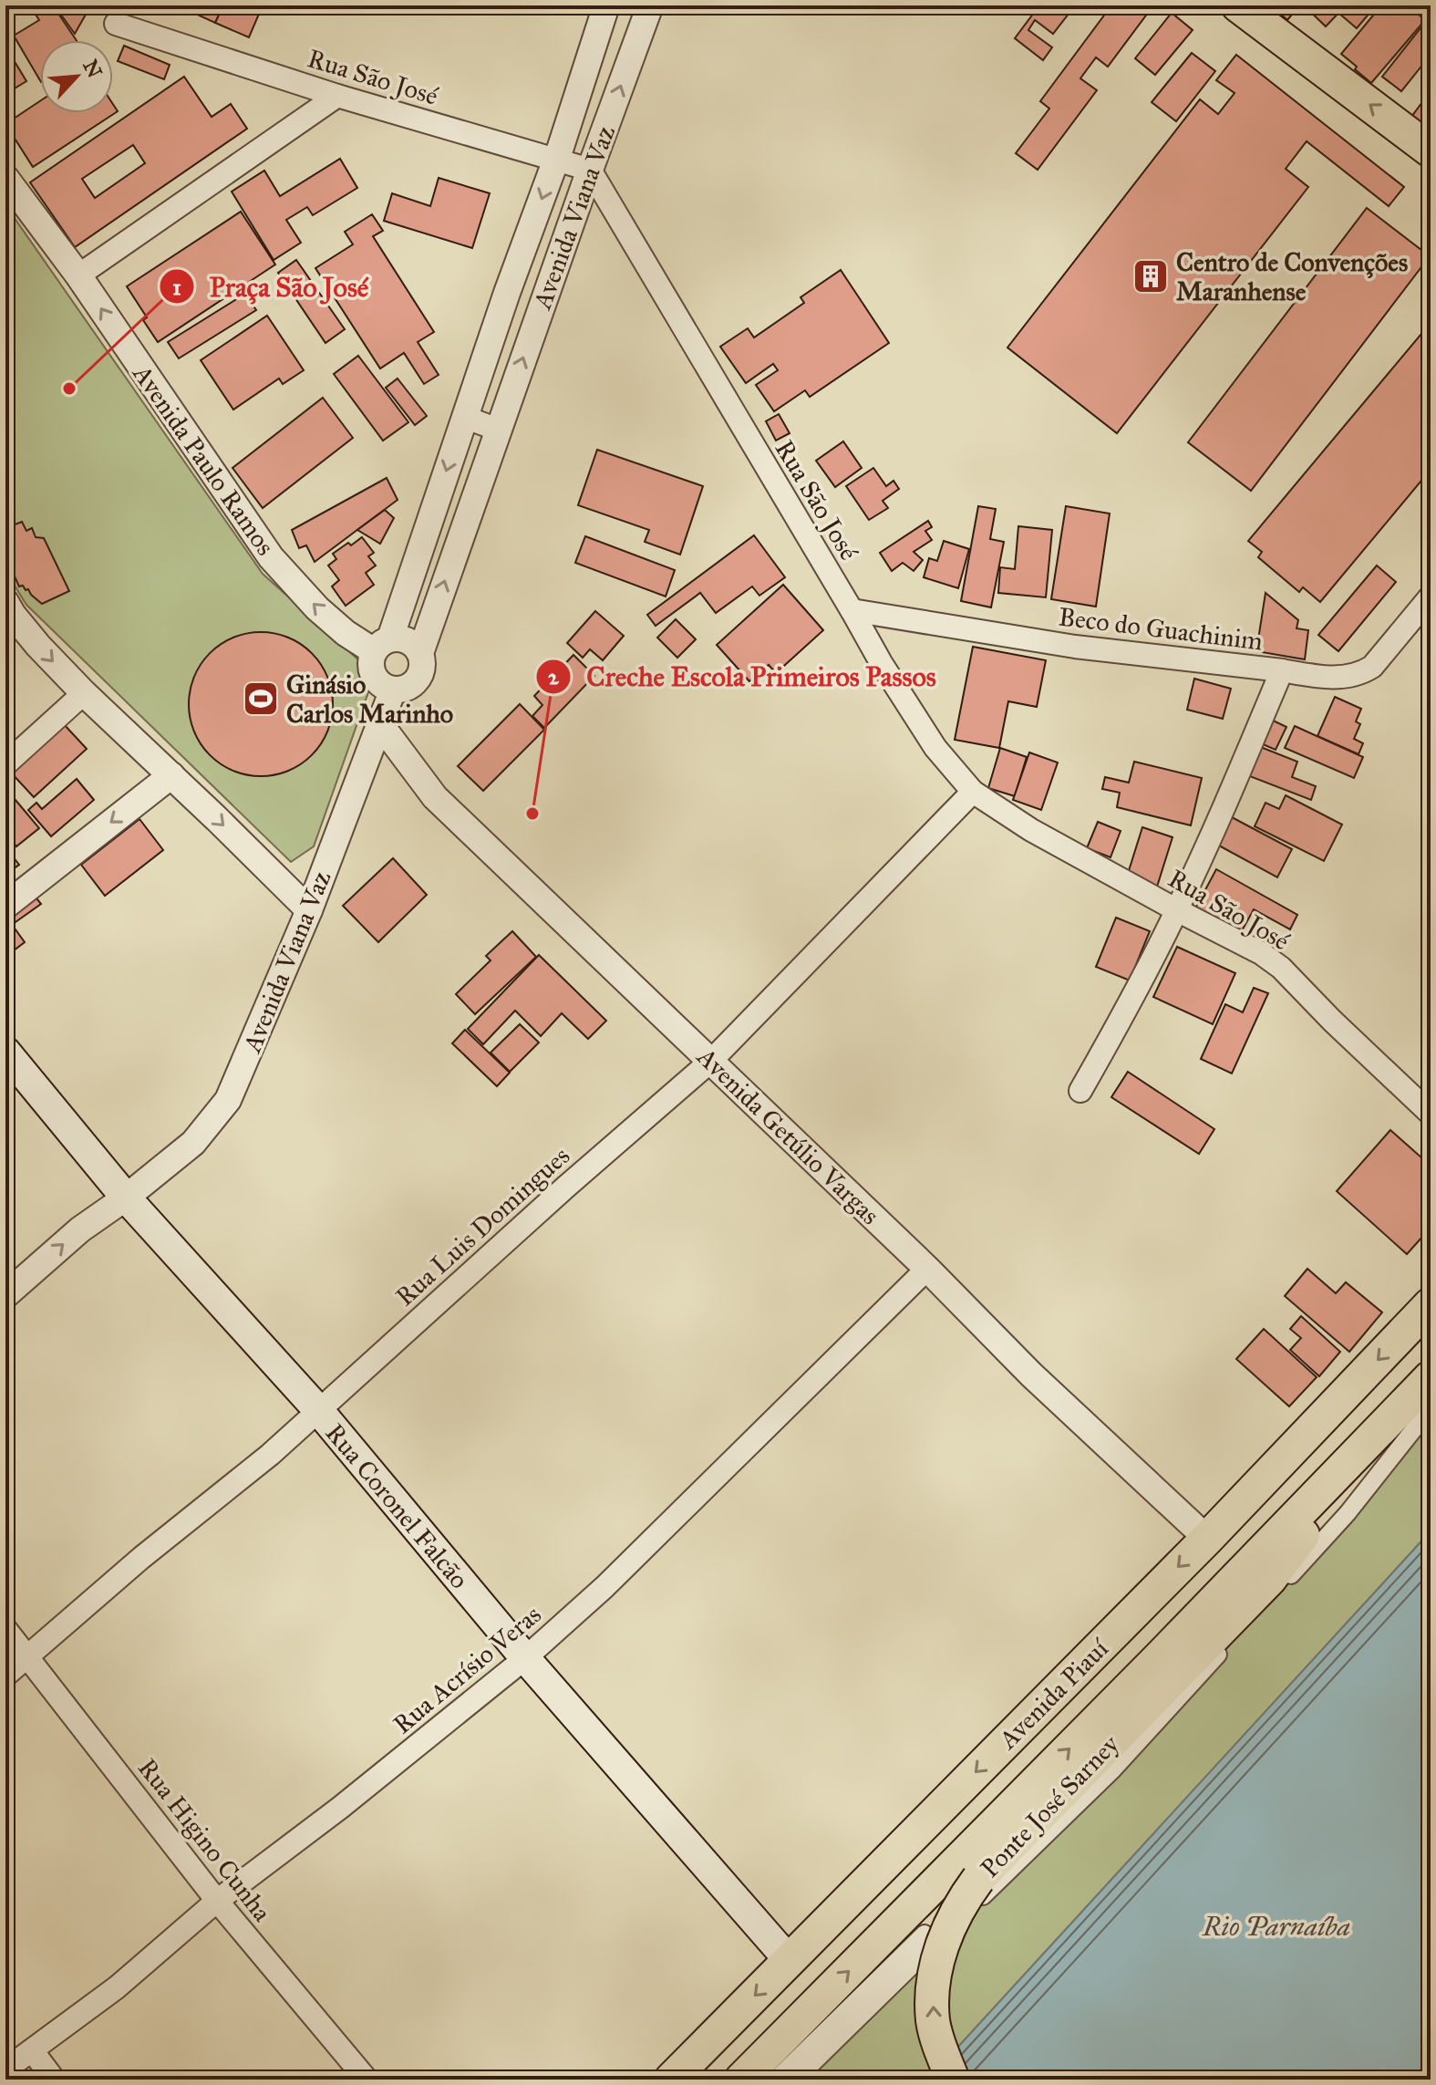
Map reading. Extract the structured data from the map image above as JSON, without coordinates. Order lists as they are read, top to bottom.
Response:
{
  "streets": {
    "main road": ["Rua Coronel Falcão", "Avenida Piauí", "Ponte José Sarney"],
    "street": [
      "Rua São José",
      "Avenida Viana Vaz",
      "Avenida Paulo Ramos",
      "Beco do Guachinim",
      "Avenida Getúlio Vargas",
      "Rua Luis Domingues",
      "Rua Acrísio Veras",
      "Rua Higino Cunha"
    ]
  },
  "crossings": [
    ["Rua São José", "Avenida Viana Vaz"],
    ["Rua São José", "Beco do Guachinim"],
    ["Rua São José", "Rua Luis Domingues"],
    ["Avenida Viana Vaz", "Avenida Paulo Ramos"],
    ["Avenida Viana Vaz", "Avenida Getúlio Vargas"],
    ["Avenida Viana Vaz", "Rua Coronel Falcão"],
    ["Avenida Getúlio Vargas", "Rua Luis Domingues"],
    ["Avenida Getúlio Vargas", "Rua Acrísio Veras"],
    ["Avenida Getúlio Vargas", "Avenida Piauí"],
    ["Rua Luis Domingues", "Rua Coronel Falcão"],
    ["Rua Luis Domingues", "Rua Higino Cunha"],
    ["Rua Coronel Falcão", "Rua Acrísio Veras"],
    ["Rua Coronel Falcão", "Avenida Piauí"],
    ["Rua Acrísio Veras", "Rua Higino Cunha"],
    ["Avenida Piauí", "Ponte José Sarney"]
  ],
  "one_way": ["Ponte José Sarney"],
  "water": ["Rio Parnaíba"],
  "places": {
    "building": ["Centro de Convenções Maranhense"],
    "other": ["Praça São José", "Creche Escola Primeiros Passos"],
    "sports": ["Ginásio Carlos Marinho"]
  },
  "north": "top right"
}
